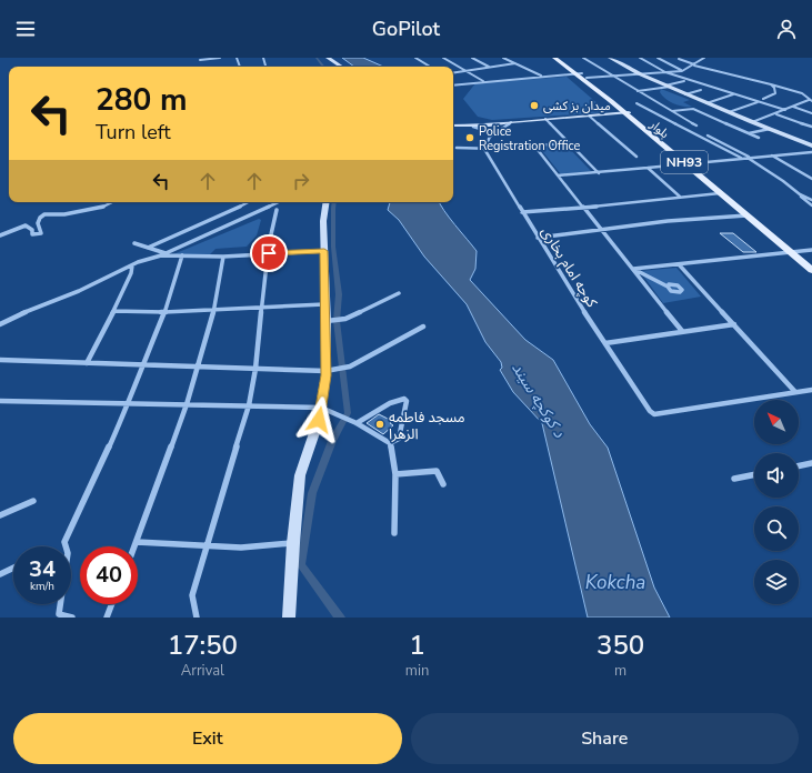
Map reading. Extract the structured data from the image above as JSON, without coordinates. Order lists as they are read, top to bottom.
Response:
{
  "streets": {
    "main road": ["بلوار", "NH93"],
    "street": ["کوچه امام بخاری"]
  },
  "water": ["د کوکچه سیند", "Kokcha"],
  "places": ["میدان بز کشی", "Police Registration Office", "مسجد فاطمه الزهرا"],
  "north": "top left",
  "page": {
    "header": "GoPilot",
    "turn": ["280 m", "Turn left"],
    "speed": "34 km/h",
    "limit": "40",
    "eta": [
      "17:50",
      "Arrival",
      "1",
      "min",
      "350",
      "m"
    ],
    "buttons": ["Exit", "Share"]
  }
}
